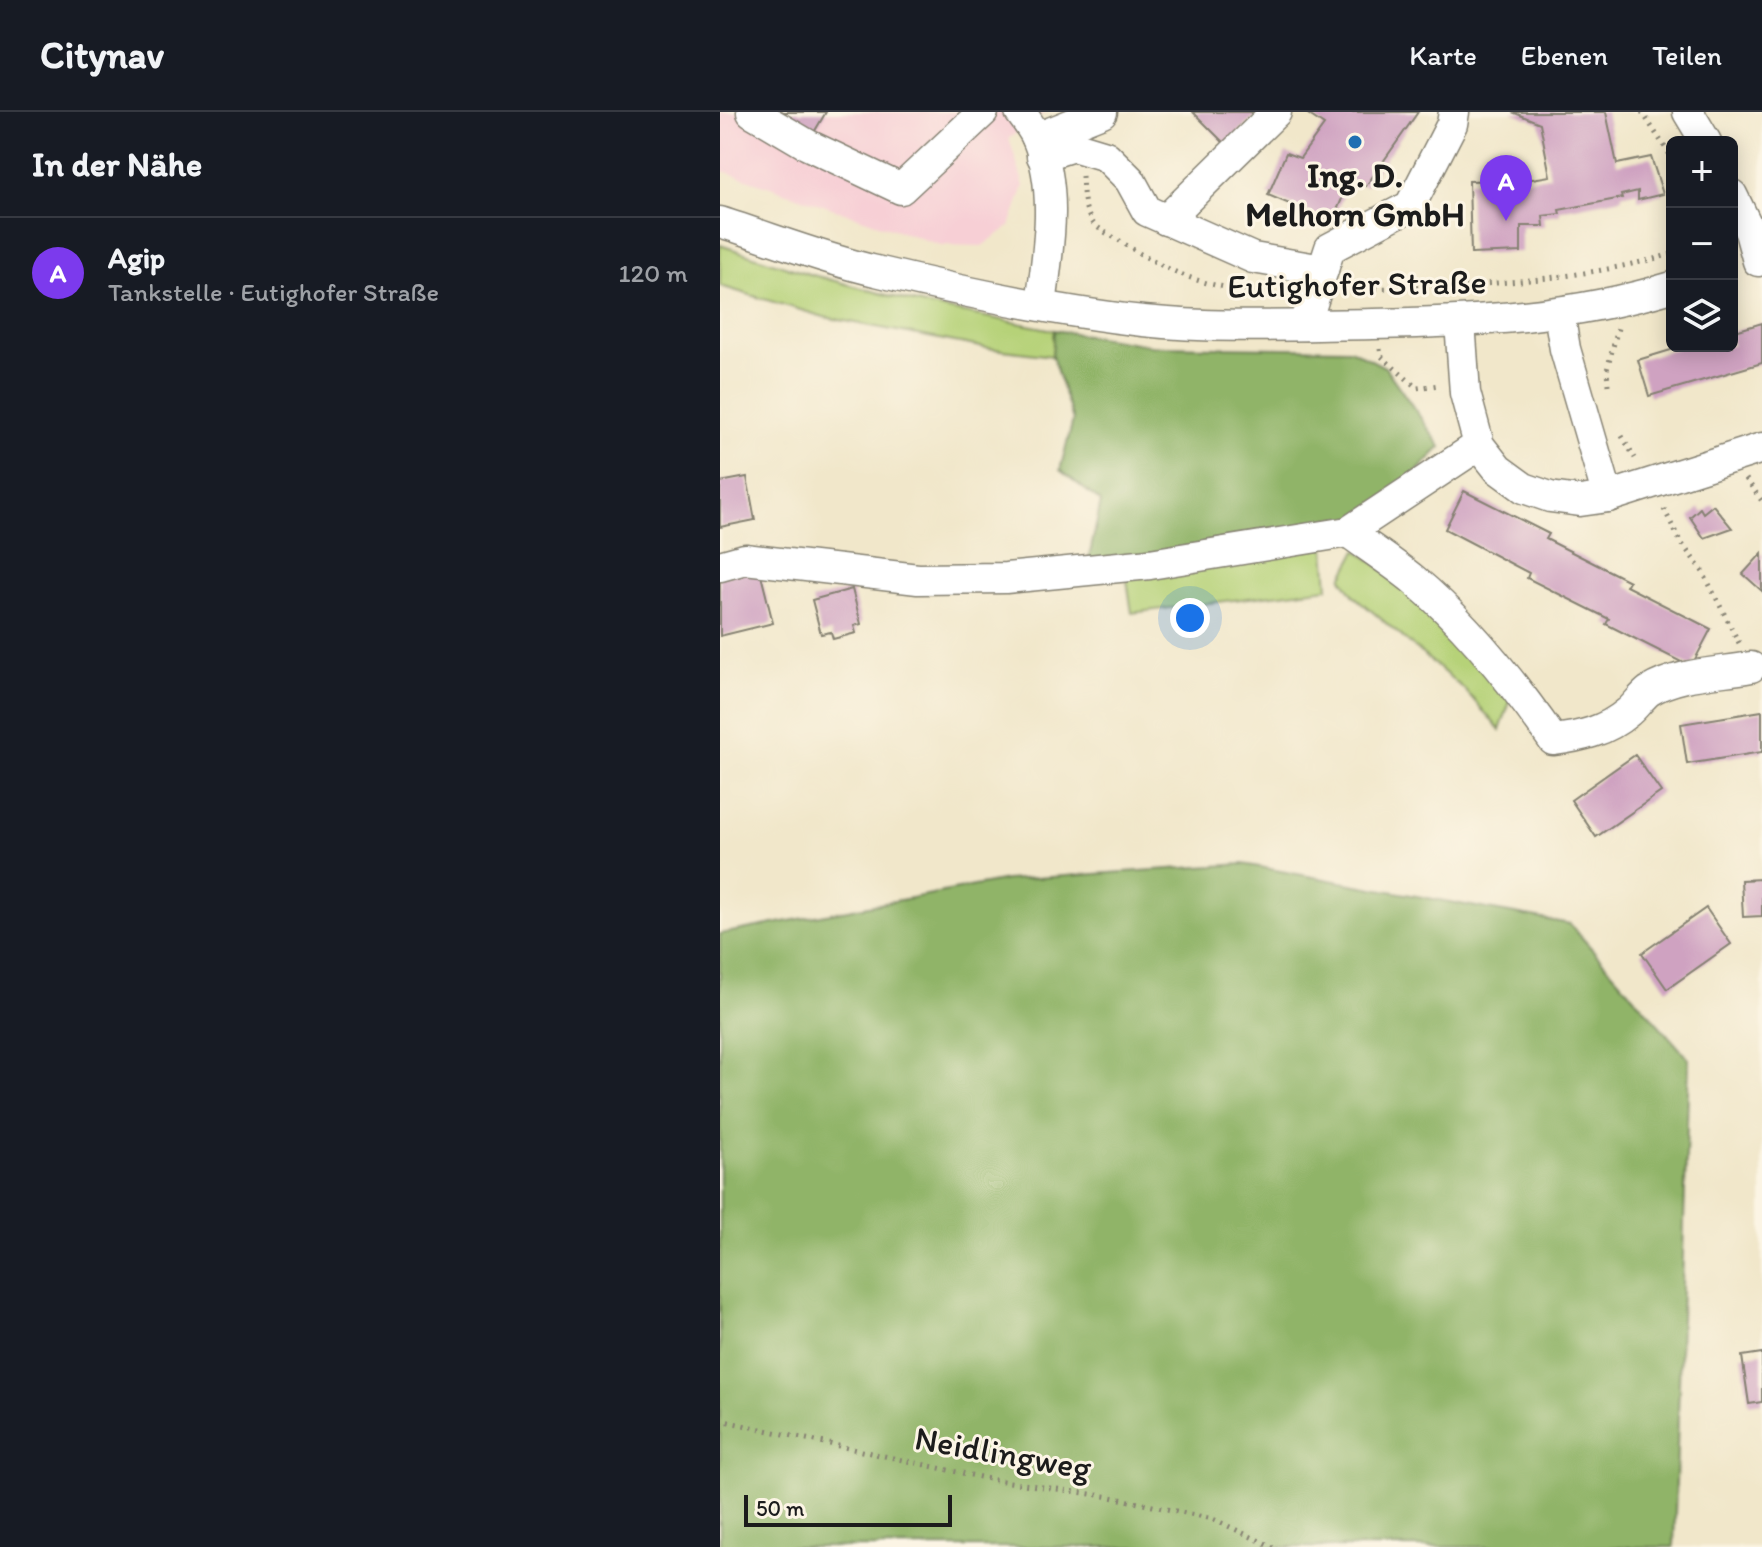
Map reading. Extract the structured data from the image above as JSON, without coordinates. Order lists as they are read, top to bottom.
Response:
{
  "streets": {
    "street": ["Eutighofer Straße"],
    "path": ["Neidlingweg"]
  },
  "places": ["Ing. D. Melhorn GmbH"],
  "scale_bar": "50 m",
  "page": {
    "header": "Citynav",
    "nav": ["Karte", "Ebenen", "Teilen"],
    "heading": "In der Nähe",
    "map_buttons": ["+", "−"],
    "pins": "A",
    "list": [
      {
        "mark": "A",
        "name": "Agip",
        "note": "Tankstelle · Eutighofer Straße",
        "value": "120 m"
      }
    ],
    "scale": "50 m"
  }
}
